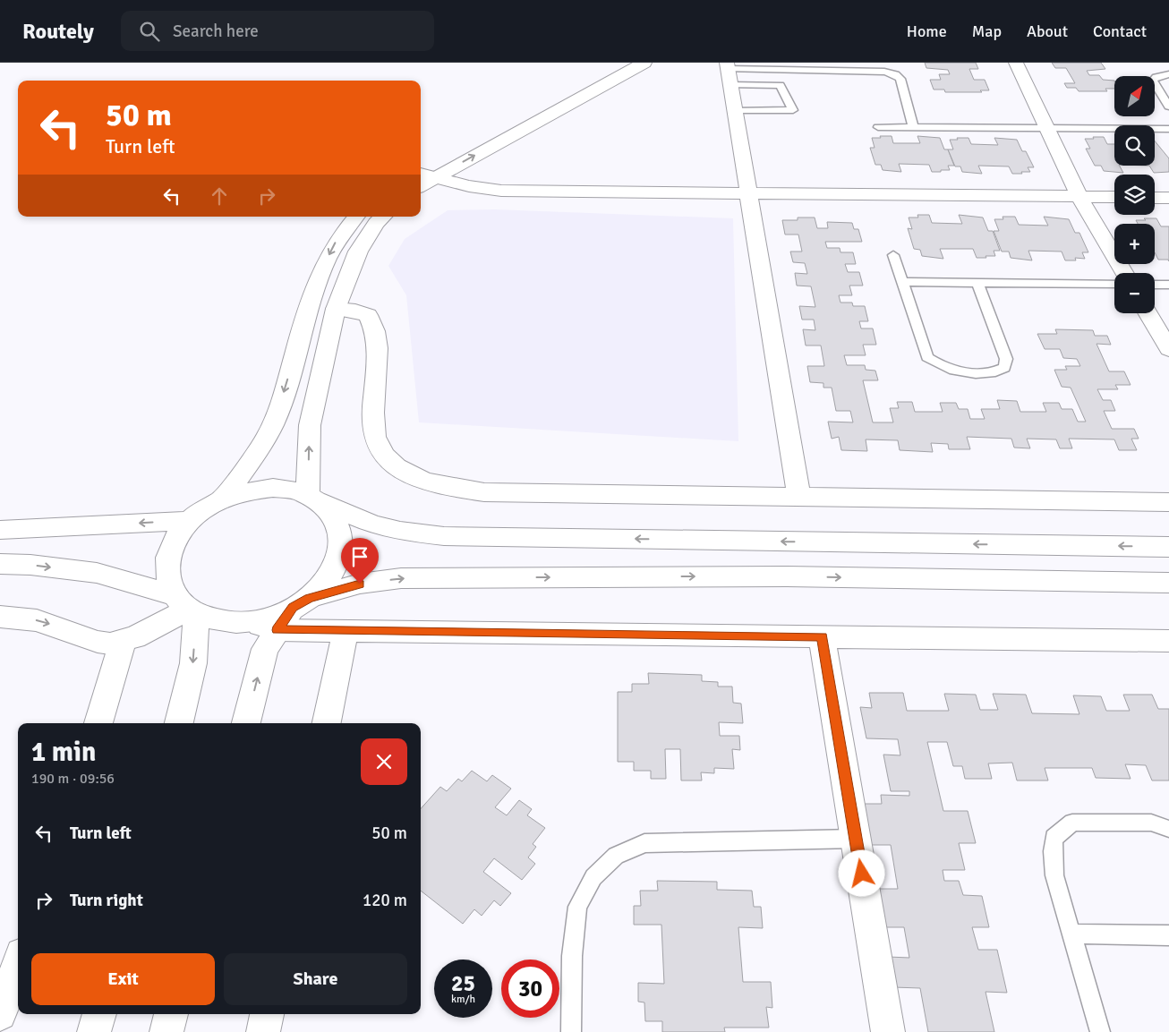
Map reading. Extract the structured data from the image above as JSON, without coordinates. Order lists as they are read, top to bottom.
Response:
{
  "north": "top right",
  "page": {
    "header": "Routely",
    "search": "Search here",
    "nav": [
      "Home",
      "Map",
      "About",
      "Contact"
    ],
    "map_buttons": ["+", "−"],
    "turn": ["50 m", "Turn left"],
    "heading": ["1 min", "190 m · 09:56"],
    "list": [
      {
        "name": "Turn left",
        "value": "50 m"
      },
      {
        "name": "Turn right",
        "value": "120 m"
      }
    ],
    "buttons": ["Exit", "Share"],
    "speed": "25 km/h",
    "limit": "30"
  }
}
